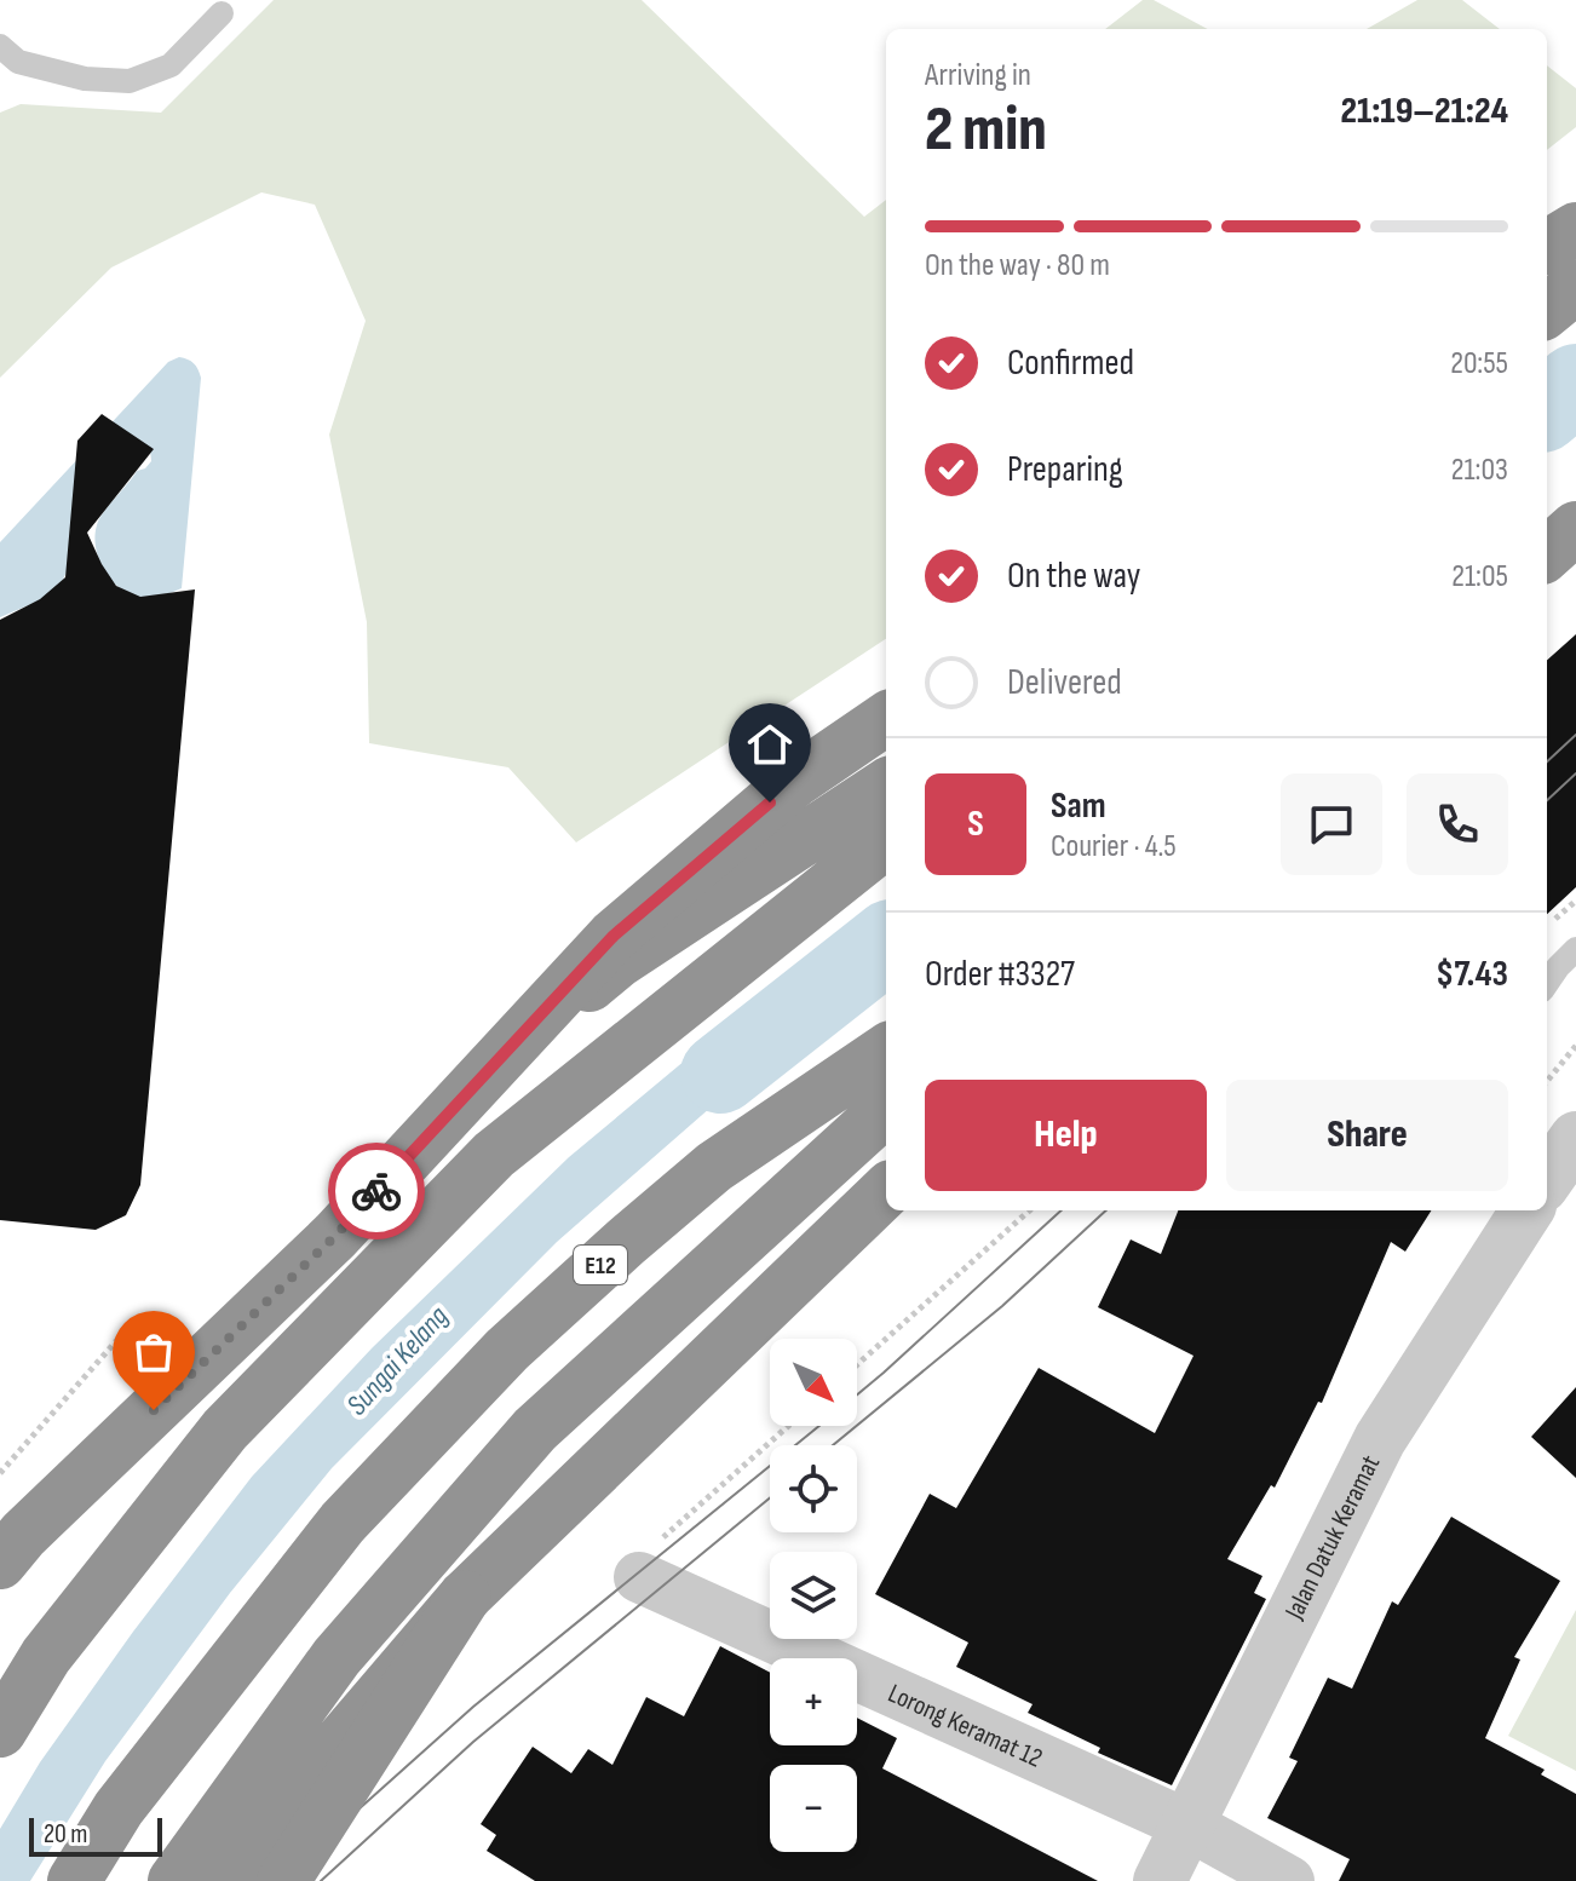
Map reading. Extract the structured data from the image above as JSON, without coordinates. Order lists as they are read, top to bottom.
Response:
{
  "streets": {
    "highway": ["E12"],
    "street": ["Jalan Datuk Keramat", "Lorong Keramat 12"]
  },
  "crossings": [
    ["Jalan Datuk Keramat", "Lorong Keramat 12"]
  ],
  "water": ["Sungai Kelang"],
  "scale_bar": "20 m",
  "north": "bottom right",
  "page": {
    "heading": ["2 min", "Arriving in", "21:19–21:24"],
    "panel": [
      "Sam",
      "Courier · 4.5",
      "Order #3327",
      "$7.43"
    ],
    "bar": "On the way · 80 m",
    "list": [
      ["Confirmed", "20:55"],
      ["Preparing", "21:03"],
      ["On the way", "21:05"],
      "Delivered"
    ],
    "round": "S",
    "buttons": ["Help", "Share"],
    "map_buttons": ["+", "−"],
    "scale": "20 m"
  }
}
